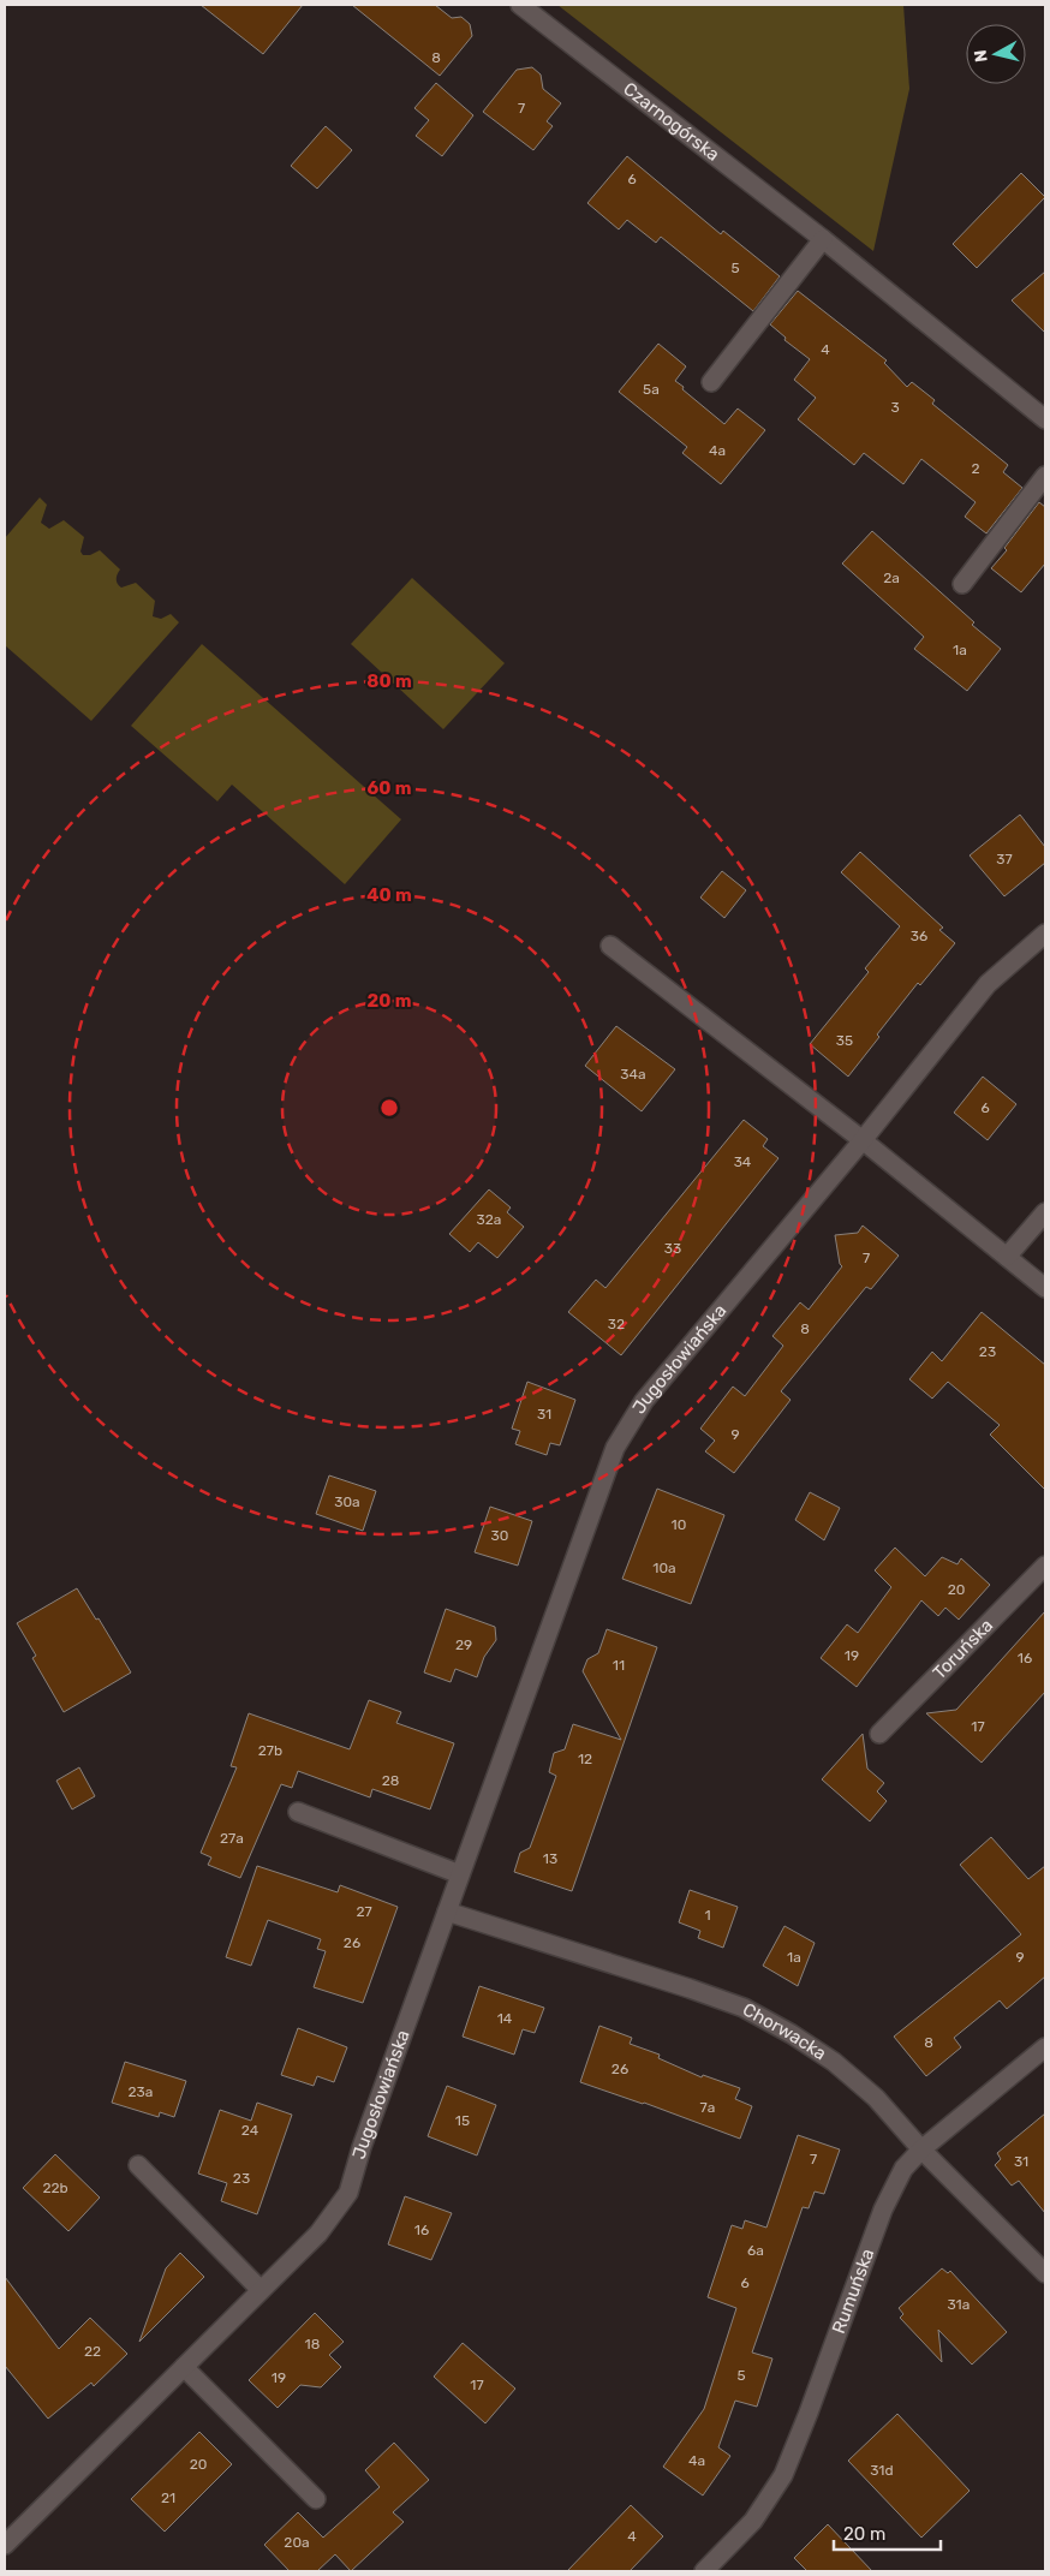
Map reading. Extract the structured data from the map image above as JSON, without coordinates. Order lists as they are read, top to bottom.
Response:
{
  "streets": {
    "street": [
      "Czarnogórska",
      "Jugosłowiańska",
      "Toruńska",
      "Chorwacka",
      "Rumuńska"
    ]
  },
  "crossings": [
    ["Jugosłowiańska", "Chorwacka"],
    ["Chorwacka", "Rumuńska"]
  ],
  "house_numbers": [
    "8",
    "7",
    "6",
    "5",
    "4",
    "5a",
    "3",
    "4a",
    "2",
    "2a",
    "1a",
    "37",
    "36",
    "35",
    "34a",
    "6",
    "34",
    "32a",
    "33",
    "7",
    "32",
    "8",
    "23",
    "31",
    "9",
    "30a",
    "10",
    "30",
    "10a",
    "20",
    "29",
    "19",
    "16",
    "11",
    "17",
    "27b",
    "12",
    "28",
    "27a",
    "13",
    "27",
    "1",
    "26",
    "1a",
    "9",
    "14",
    "8",
    "26",
    "23a",
    "7a",
    "15",
    "24",
    "7",
    "31",
    "23",
    "22b",
    "16",
    "6a",
    "6",
    "31a",
    "18",
    "22",
    "5",
    "19",
    "17",
    "4a",
    "20",
    "31d",
    "21",
    "4",
    "20a"
  ],
  "scale_bar": "20 m",
  "north": "left",
  "rings": [
    "80 m",
    "60 m",
    "40 m",
    "20 m"
  ]
}
